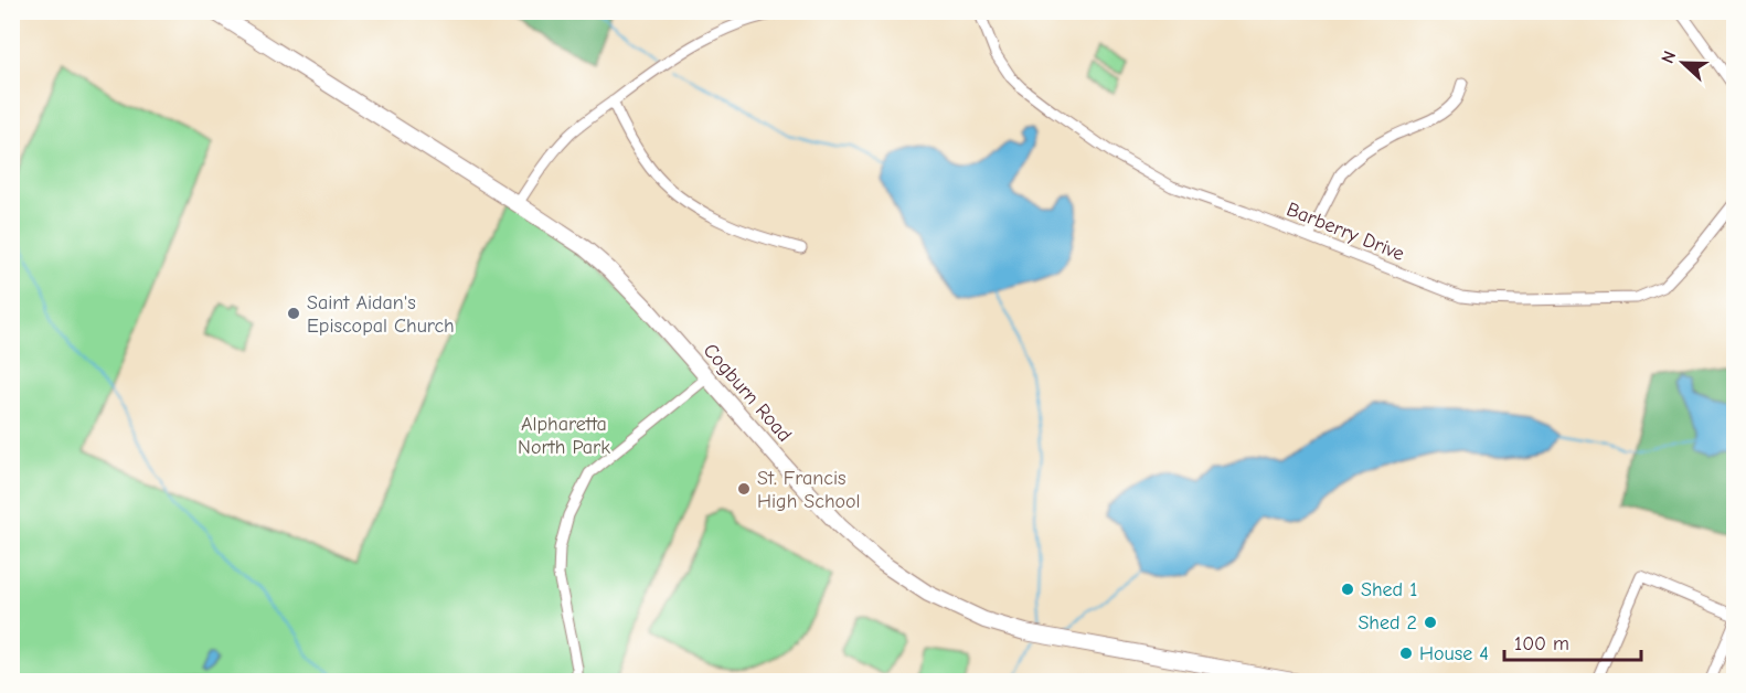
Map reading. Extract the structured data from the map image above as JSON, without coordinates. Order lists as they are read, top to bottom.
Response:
{
  "streets": {
    "street": ["Barberry Drive", "Cogburn Road"]
  },
  "parks": ["Alpharetta North Park"],
  "places": [
    "Saint Aidan's Episcopal Church",
    "St. Francis High School",
    "Shed 1",
    "Shed 2",
    "House 4"
  ],
  "scale_bar": "100 m",
  "north": "left"
}
